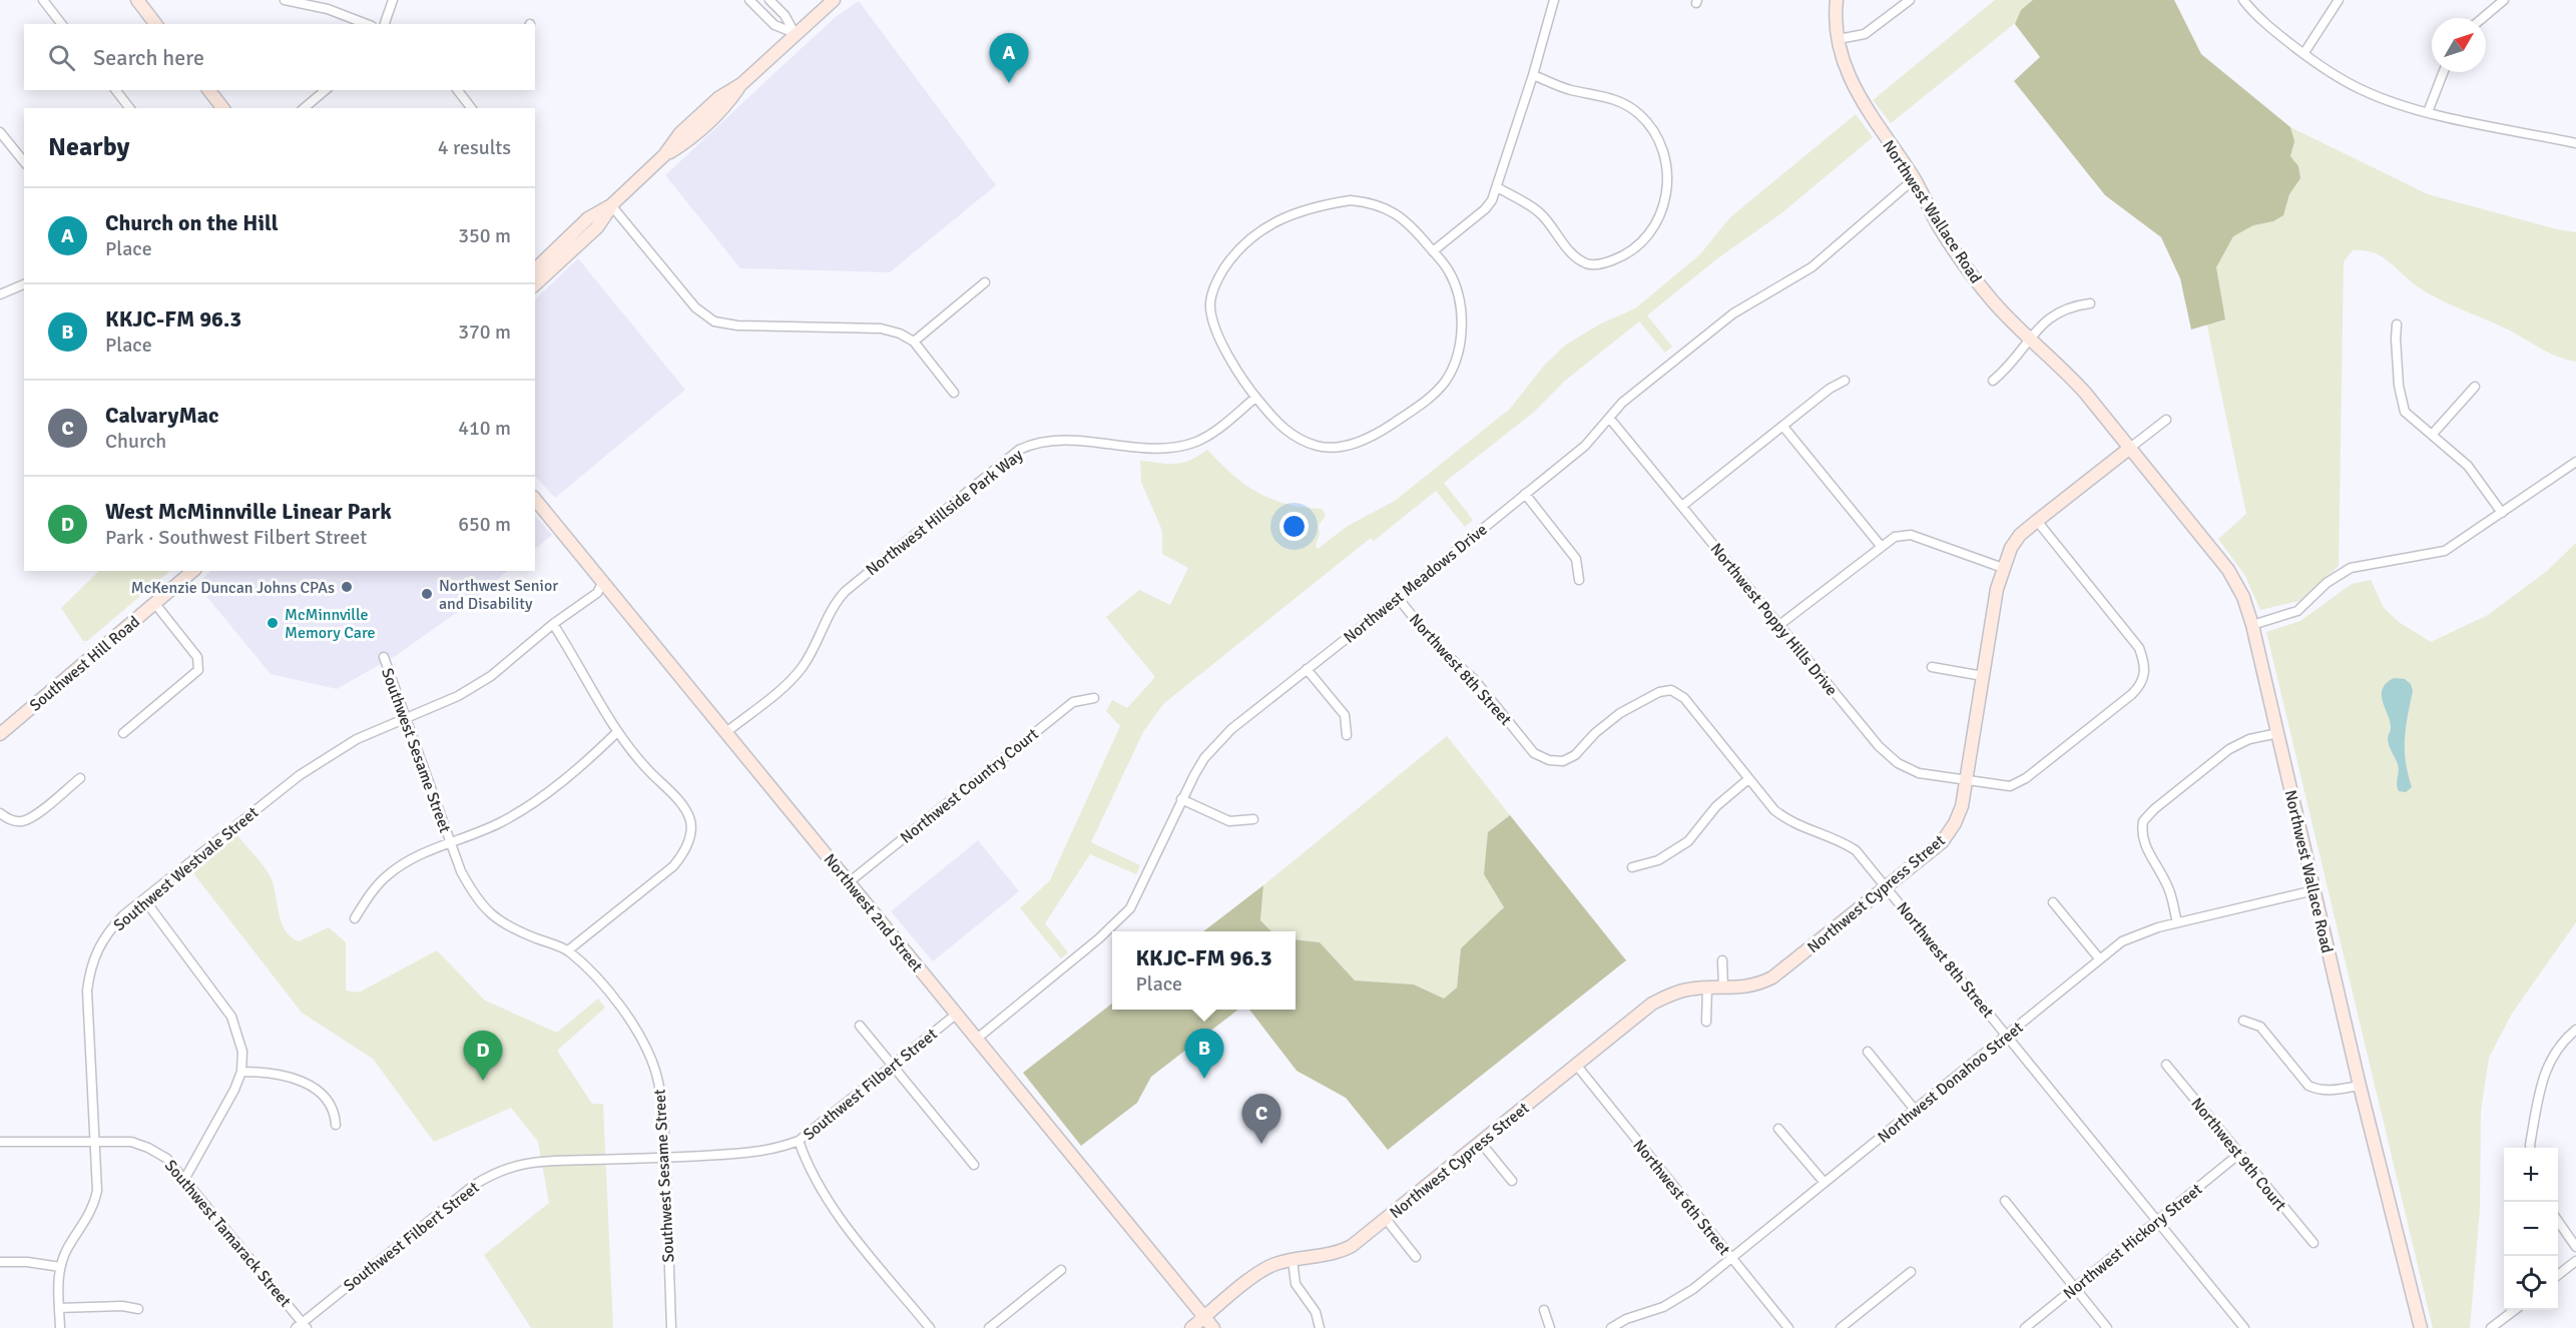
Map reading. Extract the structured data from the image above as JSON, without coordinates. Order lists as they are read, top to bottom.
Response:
{
  "streets": {
    "street": [
      "Northwest Wallace Road",
      "Northwest Hillside Park Way",
      "Northwest Meadows Drive",
      "Northwest Poppy Hills Drive",
      "Southwest Hill Road",
      "Northwest 8th Street",
      "Southwest Sesame Street",
      "Northwest Country Court",
      "Southwest Westvale Street",
      "Northwest Cypress Street",
      "Northwest 2nd Street",
      "Northwest Donahoo Street",
      "Southwest Filbert Street",
      "Northwest 9th Court",
      "Northwest 6th Street",
      "Southwest Tamarack Street",
      "Northwest Hickory Street"
    ]
  },
  "crossings": [
    ["Northwest Wallace Road", "Northwest Meadows Drive"],
    ["Northwest Wallace Road", "Northwest Cypress Street"],
    ["Northwest Wallace Road", "Northwest Donahoo Street"],
    ["Northwest Hillside Park Way", "Northwest 2nd Street"],
    ["Northwest Meadows Drive", "Northwest Poppy Hills Drive"],
    ["Northwest Meadows Drive", "Northwest 8th Street"],
    ["Northwest Meadows Drive", "Northwest 2nd Street"],
    ["Northwest Poppy Hills Drive", "Northwest Cypress Street"],
    ["Northwest 8th Street", "Northwest Cypress Street"],
    ["Northwest 8th Street", "Northwest Donahoo Street"],
    ["Northwest 8th Street", "Northwest Hickory Street"],
    ["Southwest Sesame Street", "Southwest Westvale Street"],
    ["Southwest Sesame Street", "Southwest Filbert Street"],
    ["Northwest Country Court", "Northwest 2nd Street"],
    ["Southwest Westvale Street", "Northwest 2nd Street"],
    ["Southwest Westvale Street", "Southwest Tamarack Street"],
    ["Northwest Cypress Street", "Northwest 2nd Street"],
    ["Northwest Cypress Street", "Northwest 6th Street"],
    ["Northwest 2nd Street", "Southwest Filbert Street"],
    ["Northwest Donahoo Street", "Northwest 6th Street"],
    ["Southwest Filbert Street", "Southwest Tamarack Street"],
    ["Northwest 9th Court", "Northwest Hickory Street"]
  ],
  "places": ["McKenzie Duncan Johns CPAs", "Northwest Senior and Disability", "McMinnville Memory Care"],
  "north": "top right",
  "page": {
    "search": "Search here",
    "pins": [
      "A",
      "B",
      "D",
      "C"
    ],
    "heading": ["Nearby", "4 results"],
    "list": [
      {
        "mark": "A",
        "name": "Church on the Hill",
        "note": "Place",
        "value": "350 m"
      },
      {
        "mark": "B",
        "name": "KKJC-FM 96.3",
        "note": "Place",
        "value": "370 m"
      },
      {
        "mark": "C",
        "name": "CalvaryMac",
        "note": "Church",
        "value": "410 m"
      },
      {
        "mark": "D",
        "name": "West McMinnville Linear Park",
        "note": "Park · Southwest Filbert Street",
        "value": "650 m"
      }
    ],
    "popup": ["KKJC-FM 96.3", "Place"],
    "map_buttons": ["+", "−"]
  }
}
